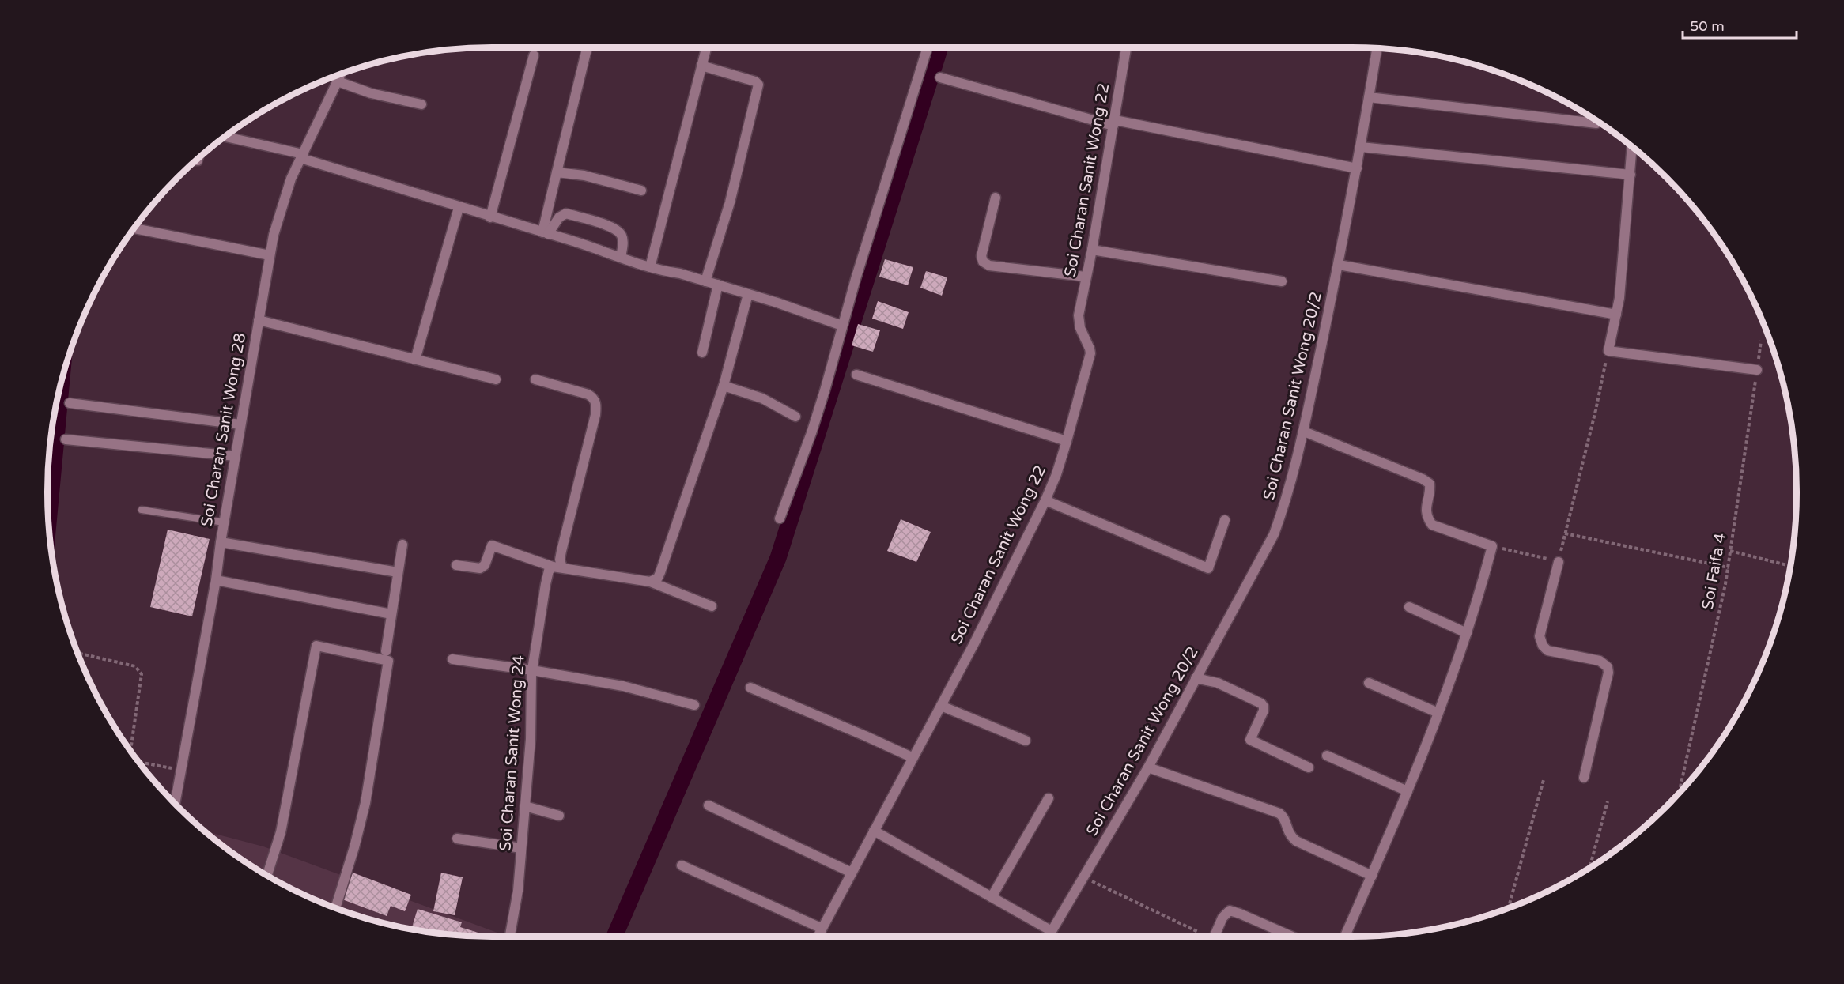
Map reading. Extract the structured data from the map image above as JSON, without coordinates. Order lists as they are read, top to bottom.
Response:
{
  "streets": {
    "street": [
      "Soi Charan Sanit Wong 22",
      "Soi Charan Sanit Wong 20/2",
      "Soi Charan Sanit Wong 28",
      "Soi Charan Sanit Wong 24"
    ],
    "path": ["Soi Faifa 4"]
  },
  "scale_bar": "50 m"
}
